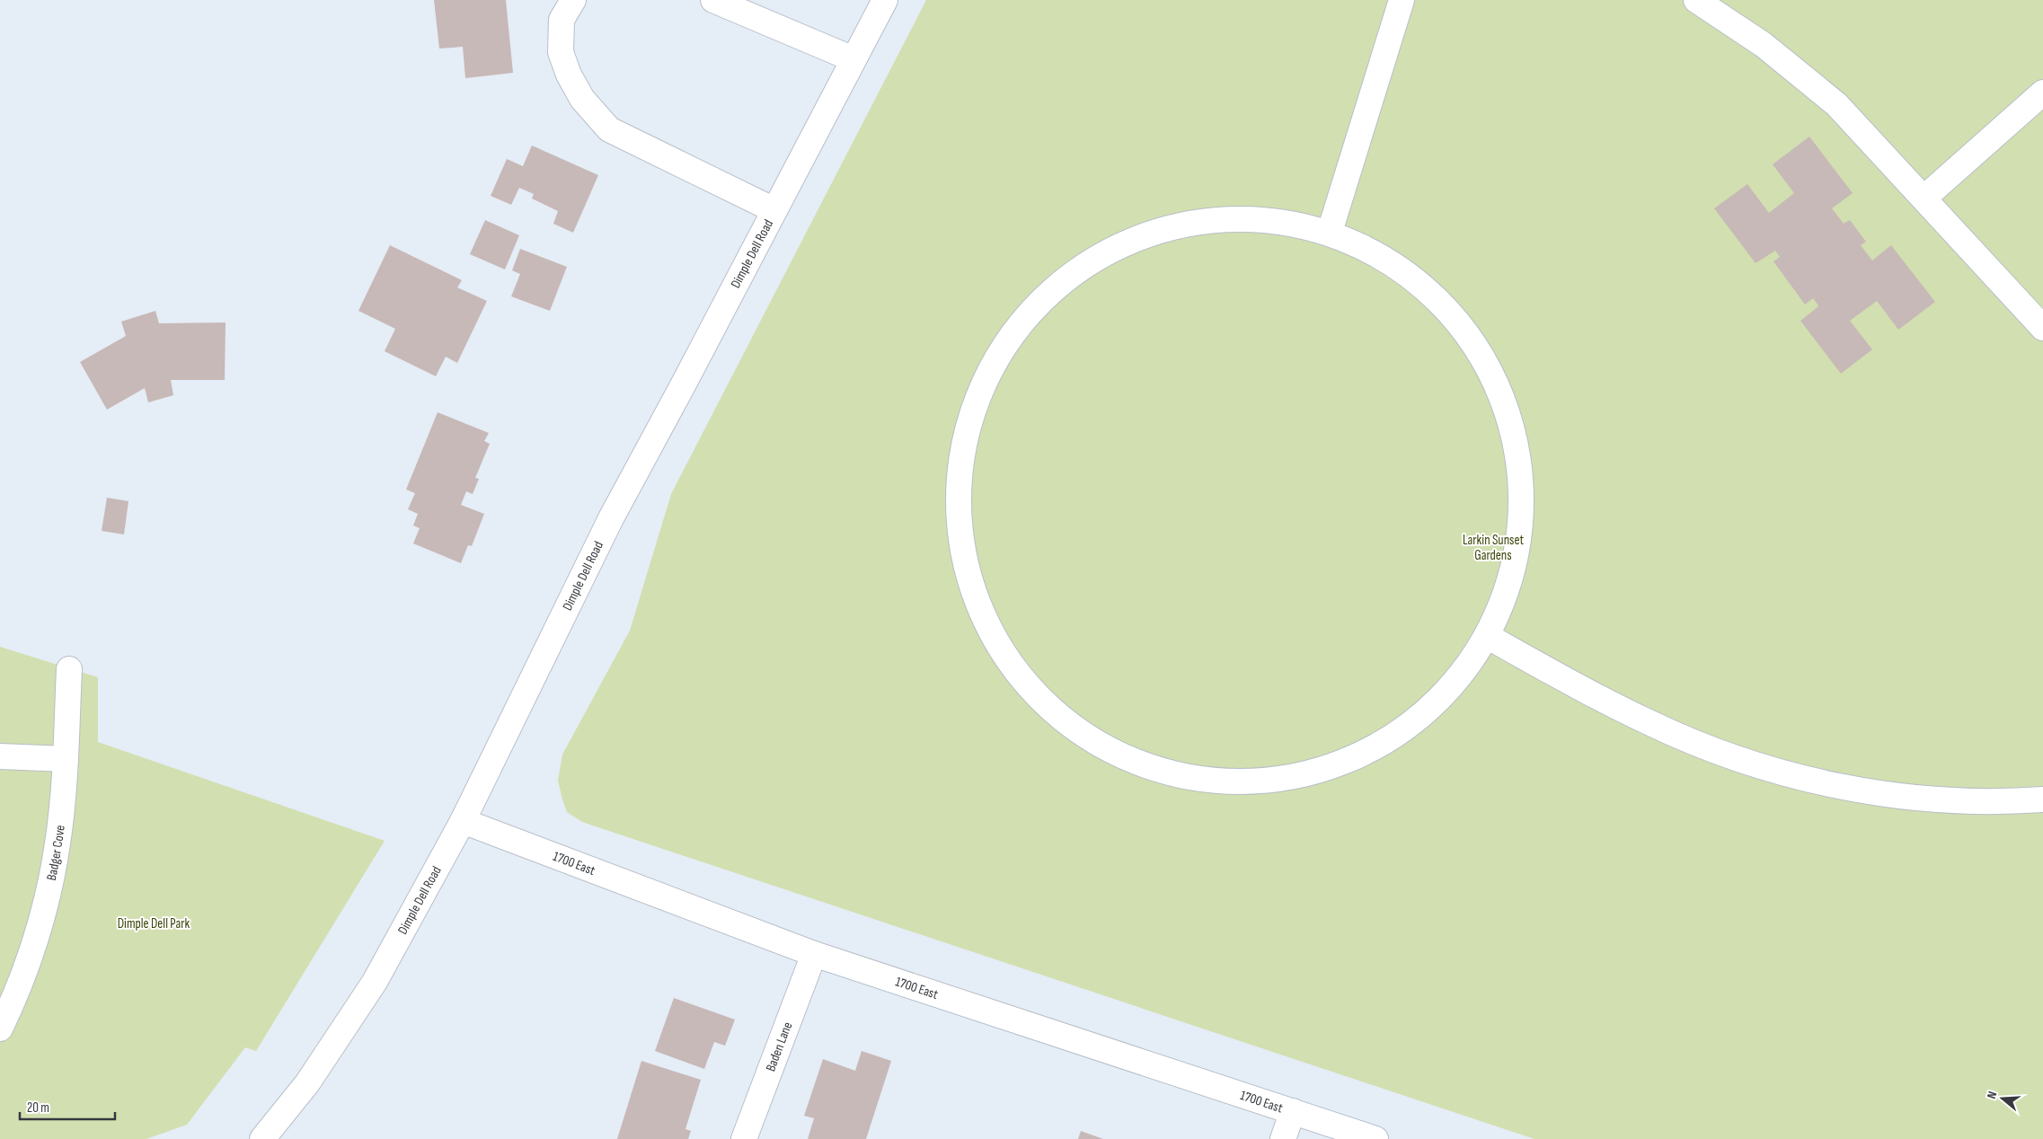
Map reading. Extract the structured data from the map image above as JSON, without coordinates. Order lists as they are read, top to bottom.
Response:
{
  "streets": {
    "street": [
      "Dimple Dell Road",
      "Badger Cove",
      "1700 East",
      "Baden Lane"
    ]
  },
  "crossings": [
    ["Dimple Dell Road", "1700 East"],
    ["1700 East", "Baden Lane"]
  ],
  "parks": ["Larkin Sunset Gardens", "Dimple Dell Park"],
  "scale_bar": "20 m",
  "north": "left"
}
